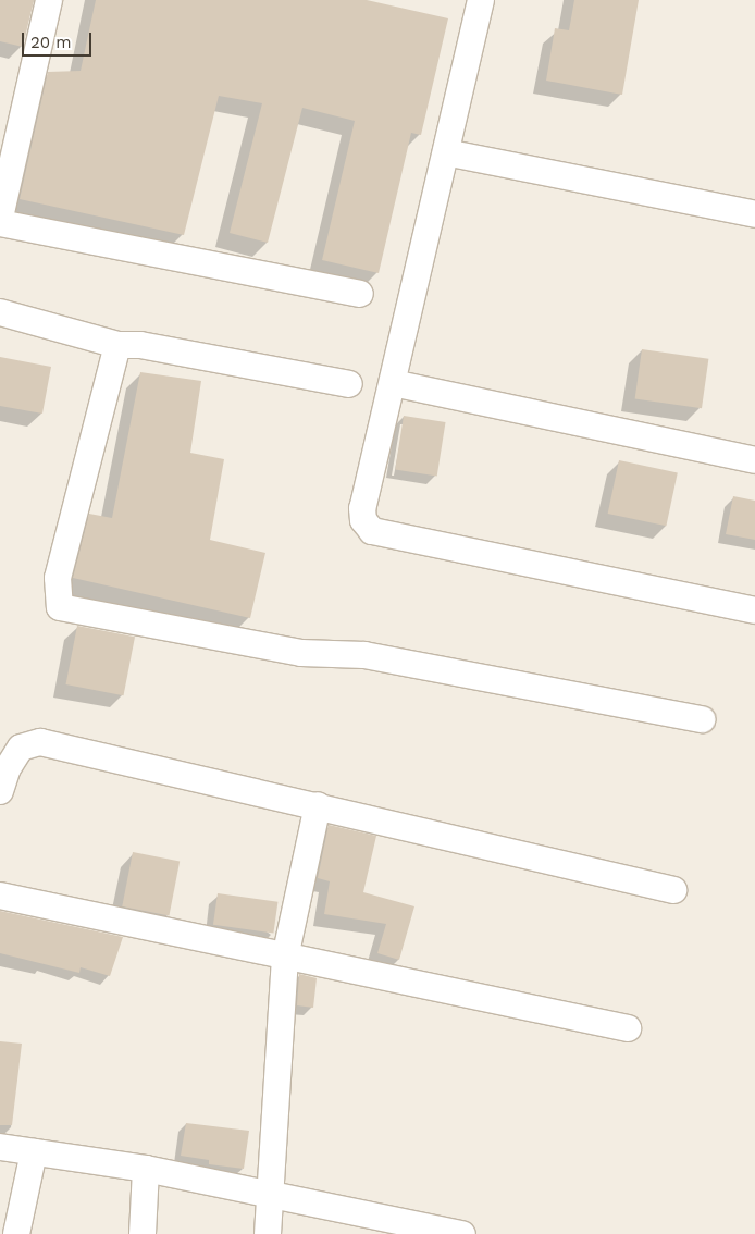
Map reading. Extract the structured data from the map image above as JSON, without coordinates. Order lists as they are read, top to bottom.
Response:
{
  "scale_bar": "20 m"
}
